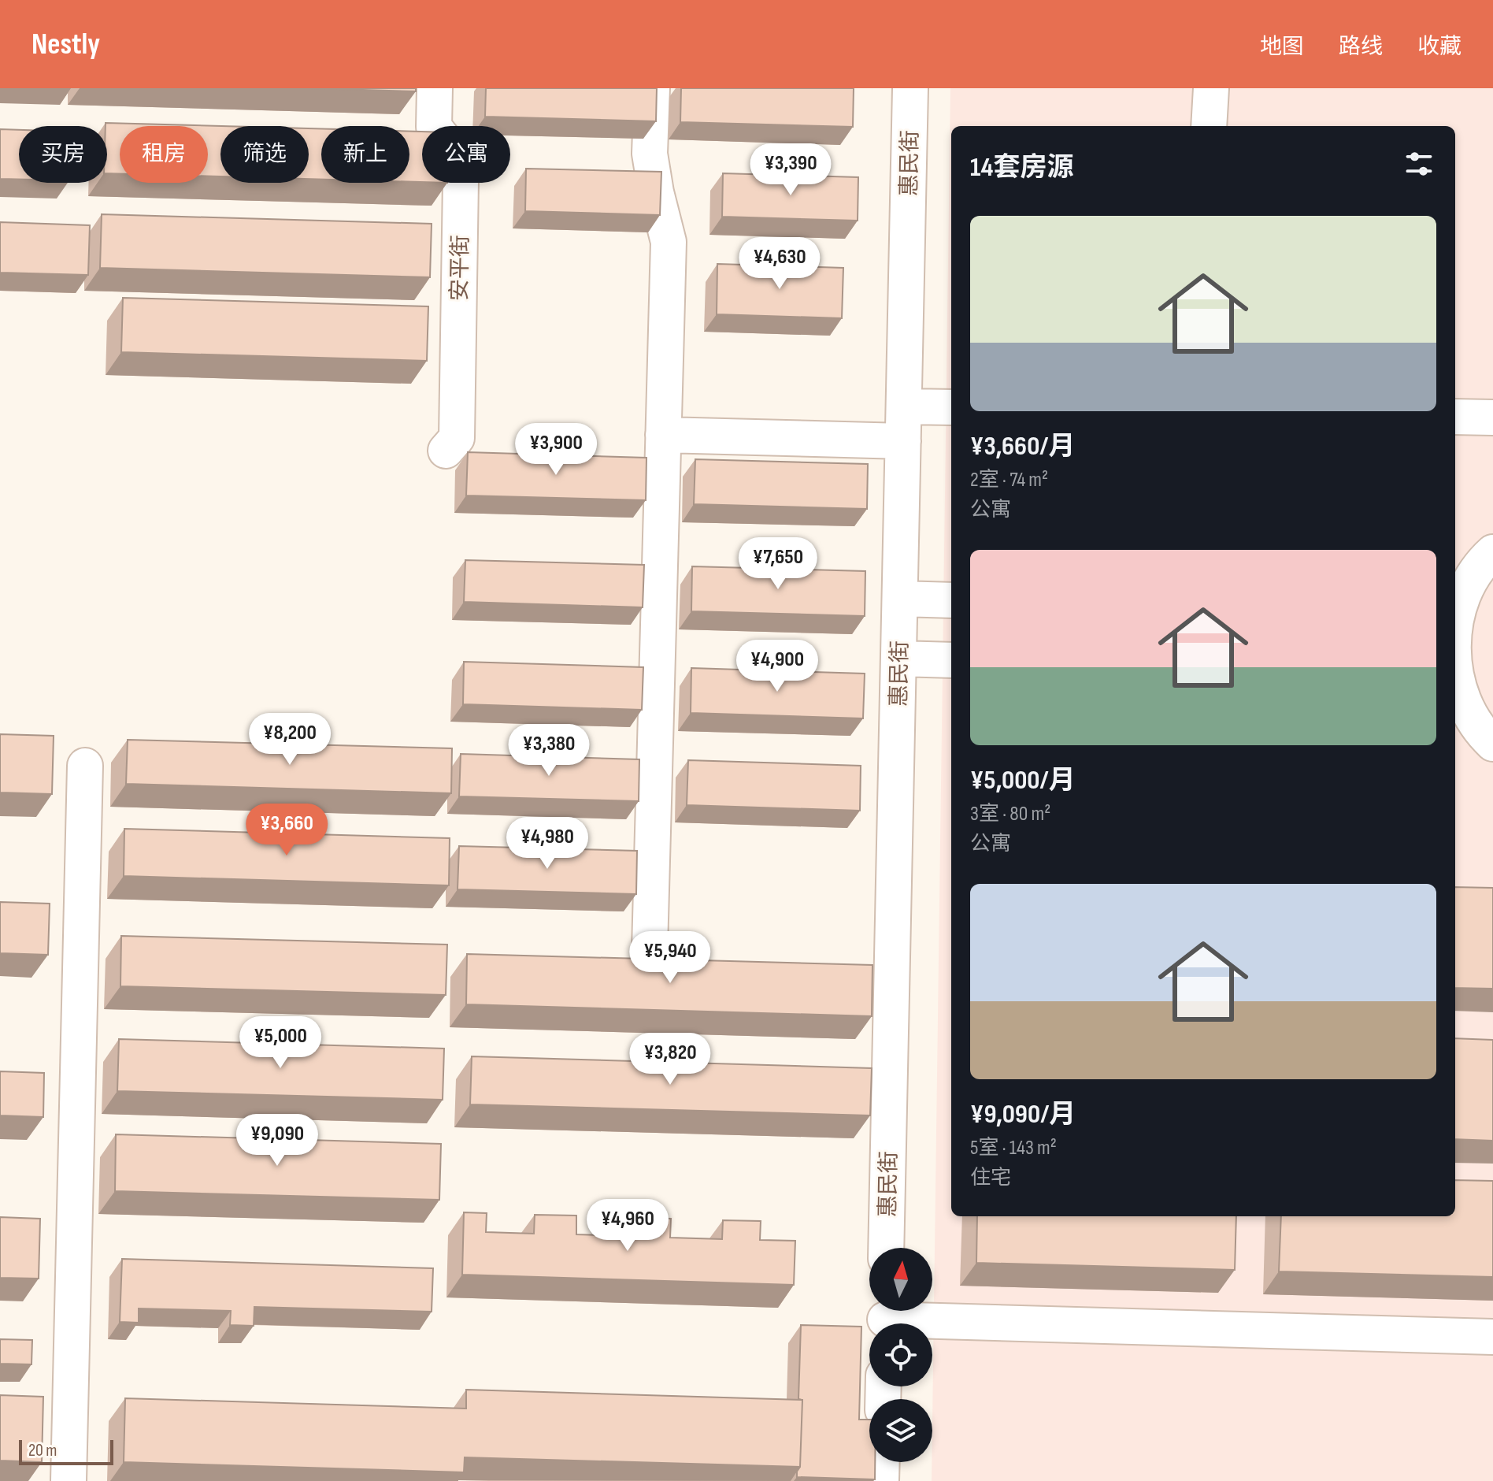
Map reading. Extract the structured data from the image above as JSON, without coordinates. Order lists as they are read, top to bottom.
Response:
{
  "streets": {
    "street": ["惠民街", "安平街"]
  },
  "scale_bar": "20 m",
  "north": "top",
  "page": {
    "header": "Nestly",
    "nav": ["地图", "路线", "收藏"],
    "chip": [
      "买房",
      "租房",
      "筛选",
      "新上",
      "公寓"
    ],
    "heading": "14套房源",
    "price": [
      "¥3,390",
      "¥4,630",
      "¥3,900",
      "¥7,650",
      "¥4,900",
      "¥8,200",
      "¥3,380",
      "¥3,660",
      "¥4,980",
      "¥5,940",
      "¥5,000",
      "¥3,820",
      "¥9,090",
      "¥4,960"
    ],
    "list": [
      {
        "name": "¥3,660/月",
        "note": "2室 · 74 m² · 公寓"
      },
      {
        "name": "¥5,000/月",
        "note": "3室 · 80 m² · 公寓"
      },
      {
        "name": "¥9,090/月",
        "note": "5室 · 143 m² · 住宅"
      }
    ],
    "scale": "20 m"
  }
}
